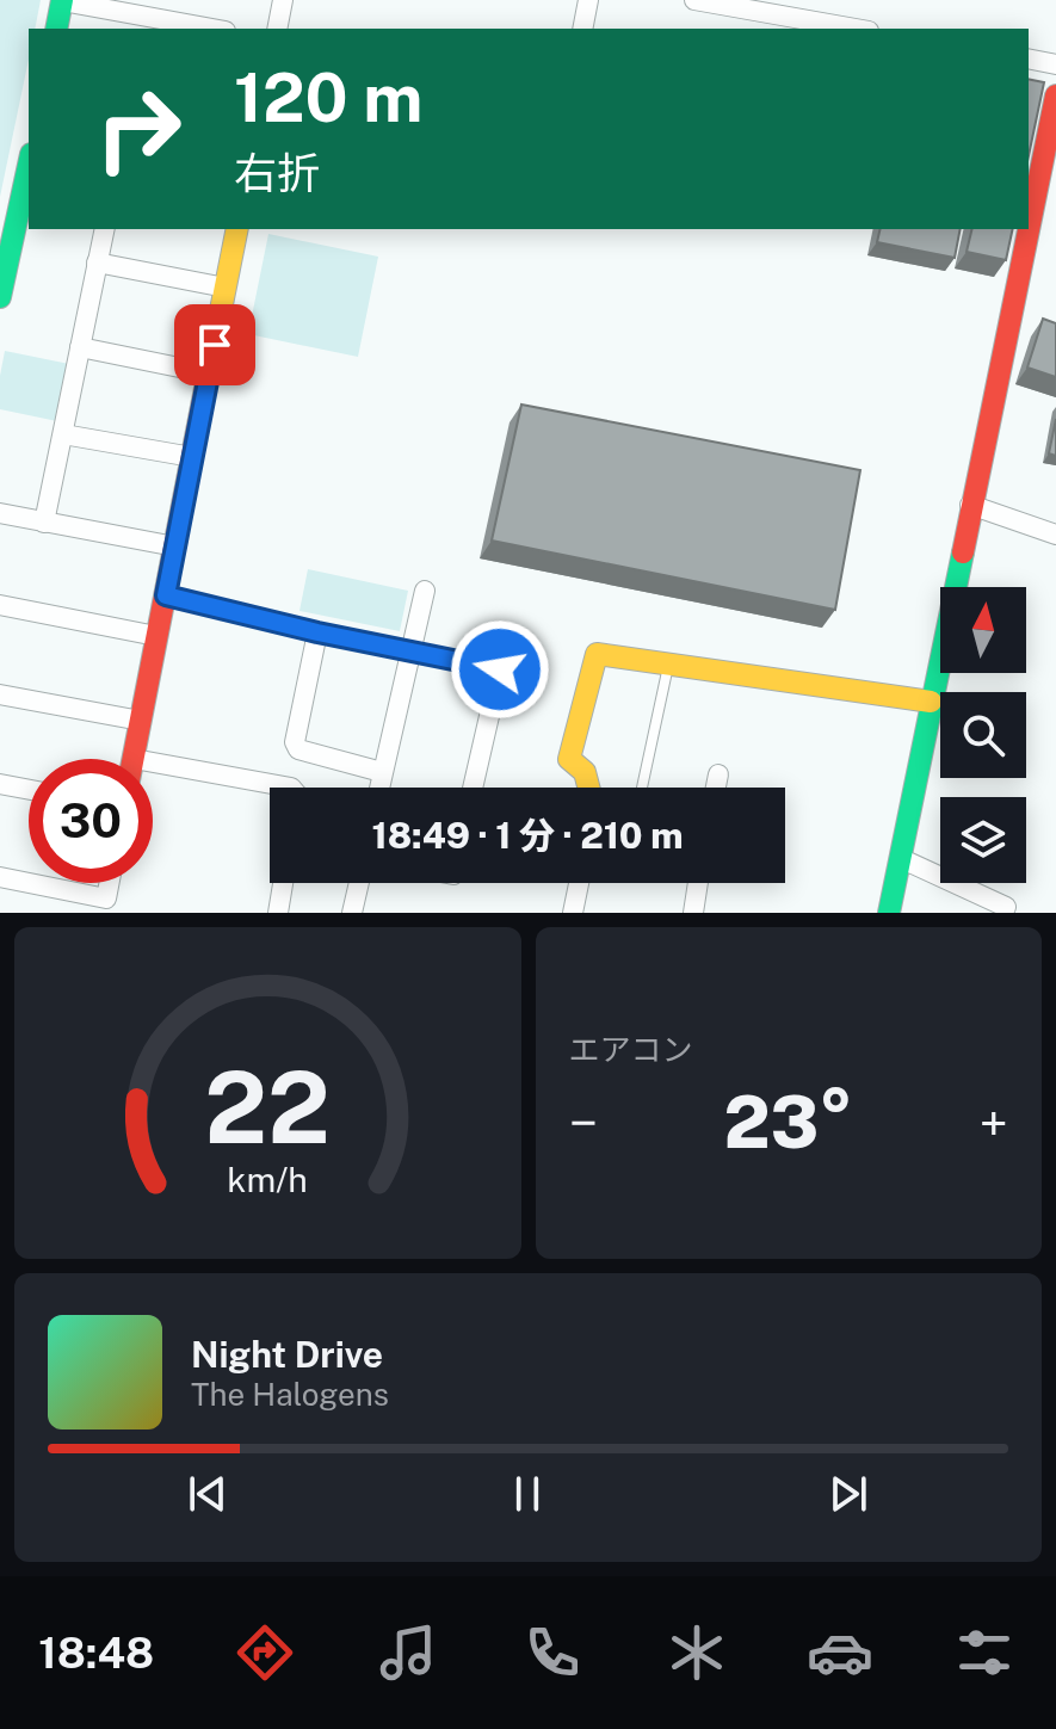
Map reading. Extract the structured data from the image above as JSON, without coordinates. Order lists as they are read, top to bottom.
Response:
{
  "north": "top",
  "page": {
    "turn": ["120 m", "右折"],
    "limit": "30",
    "trip": "18:49 · 1 分 · 210 m",
    "tile": "エアコン",
    "heat": ["−", "23°", "+"],
    "song": ["Night Drive", "The Halogens"],
    "tabs": "18:48",
    "gauge": ["22", "km/h"]
  }
}
